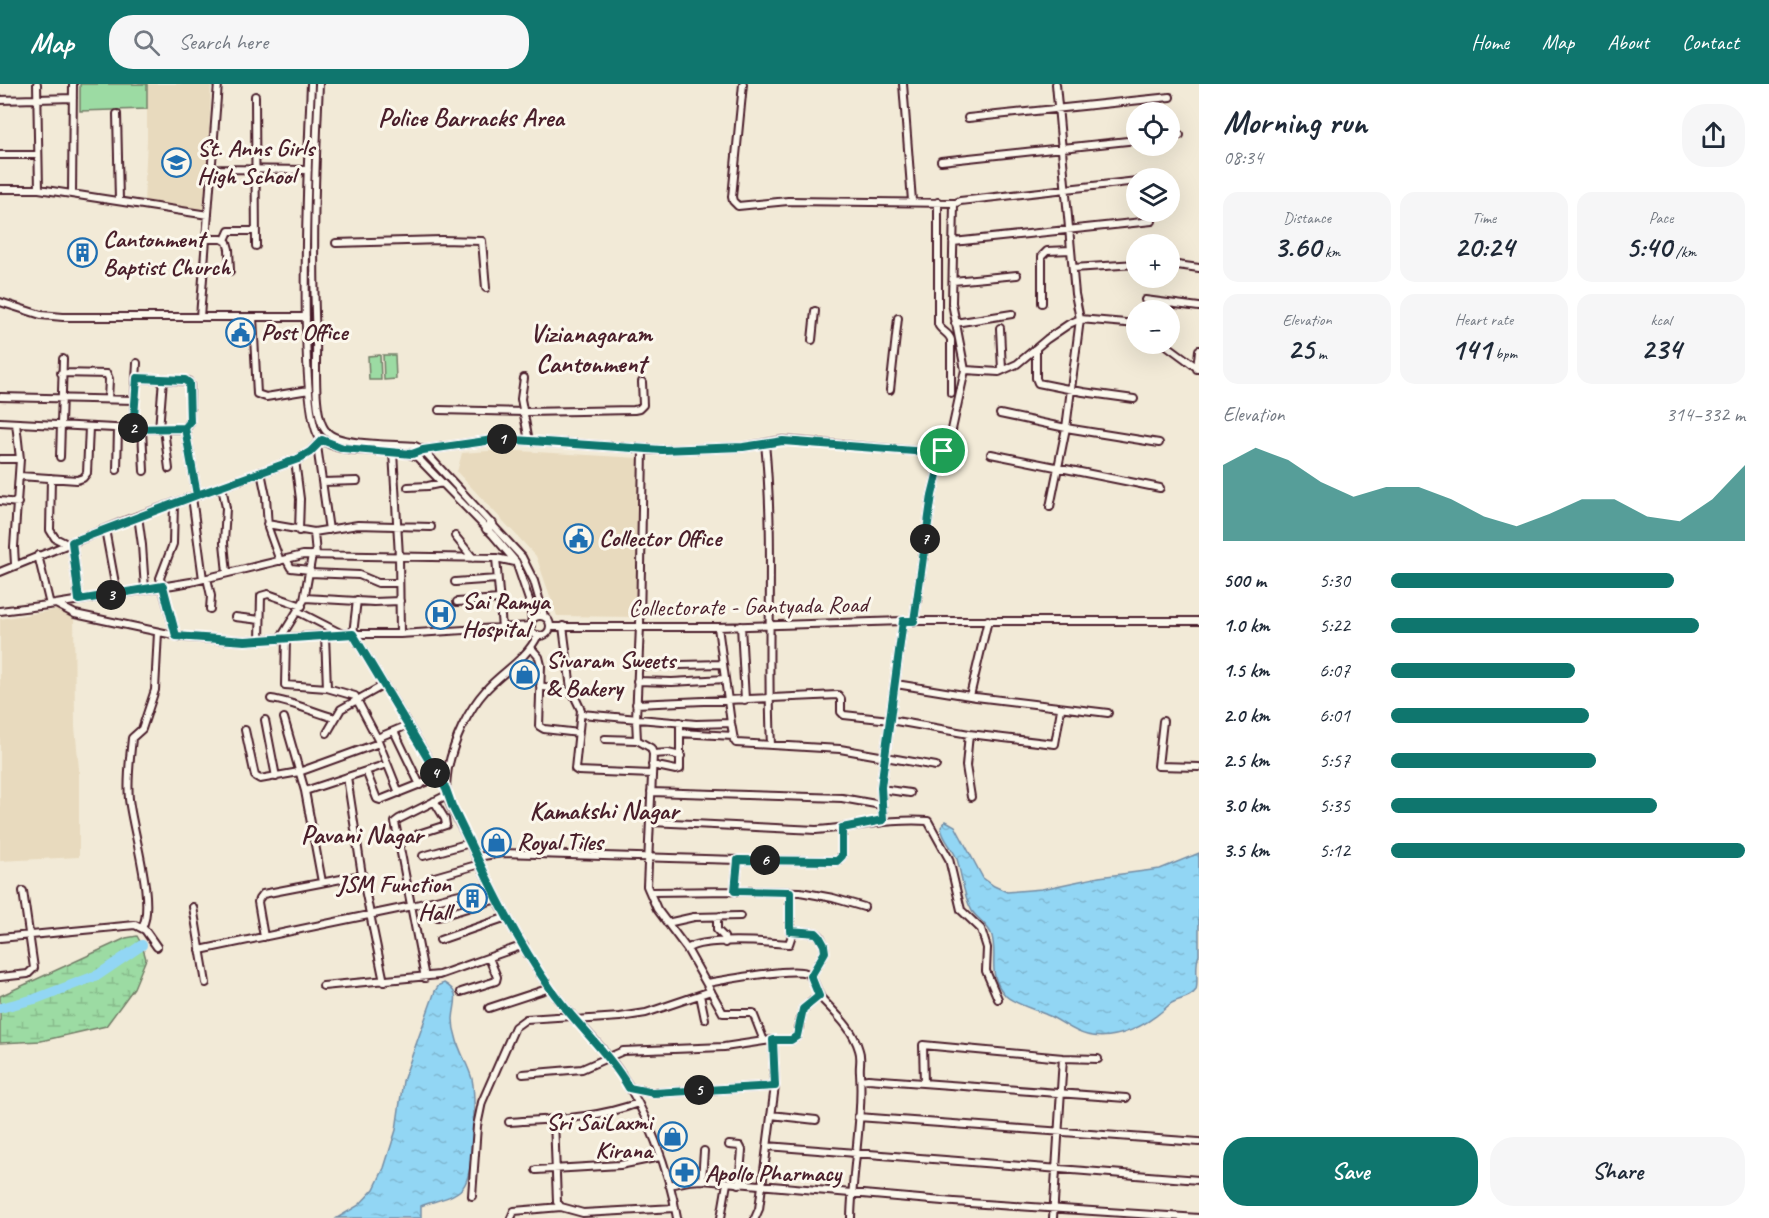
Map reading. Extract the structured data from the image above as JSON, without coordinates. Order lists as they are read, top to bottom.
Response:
{
  "streets": {
    "street": ["Collectorate - Gantyada Road"]
  },
  "districts": [
    "Police Barracks Area",
    "Vizianagaram Cantonment",
    "Kamakshi Nagar",
    "Pavani Nagar"
  ],
  "places": {
    "school or university": ["St. Anns Girls High School"],
    "building": ["Cantonment Baptist Church", "JSM Function Hall"],
    "public building": ["Post Office", "Collector Office"],
    "hospital": ["Sai Ramya Hospital"],
    "shop": ["Sivaram Sweets & Bakery", "Royal Tiles", "Sri SaiLaxmi Kirana"],
    "pharmacy": ["Apollo Pharmacy"]
  },
  "page": {
    "header": "Map",
    "search": "Search here",
    "nav": [
      "Home",
      "Map",
      "About",
      "Contact"
    ],
    "heading": ["Morning run", "08:34"],
    "map_buttons": ["+", "−"],
    "stats": [
      ["Distance", "3.60 km"],
      ["Time", "20:24"],
      ["Pace", "5:40 /km"],
      ["Elevation", "25 m"],
      ["Heart rate", "141 bpm"],
      ["kcal", "234"]
    ],
    "chart": ["Elevation", "314–332 m"],
    "pins": [
      "2",
      "1",
      "7",
      "3",
      "4",
      "6",
      "5"
    ],
    "list": [
      {
        "name": "500 m",
        "note": "5:30"
      },
      {
        "name": "1.0 km",
        "note": "5:22"
      },
      {
        "name": "1.5 km",
        "note": "6:07"
      },
      {
        "name": "2.0 km",
        "note": "6:01"
      },
      {
        "name": "2.5 km",
        "note": "5:57"
      },
      {
        "name": "3.0 km",
        "note": "5:35"
      },
      {
        "name": "3.5 km",
        "note": "5:12"
      }
    ],
    "buttons": ["Save", "Share"]
  }
}
